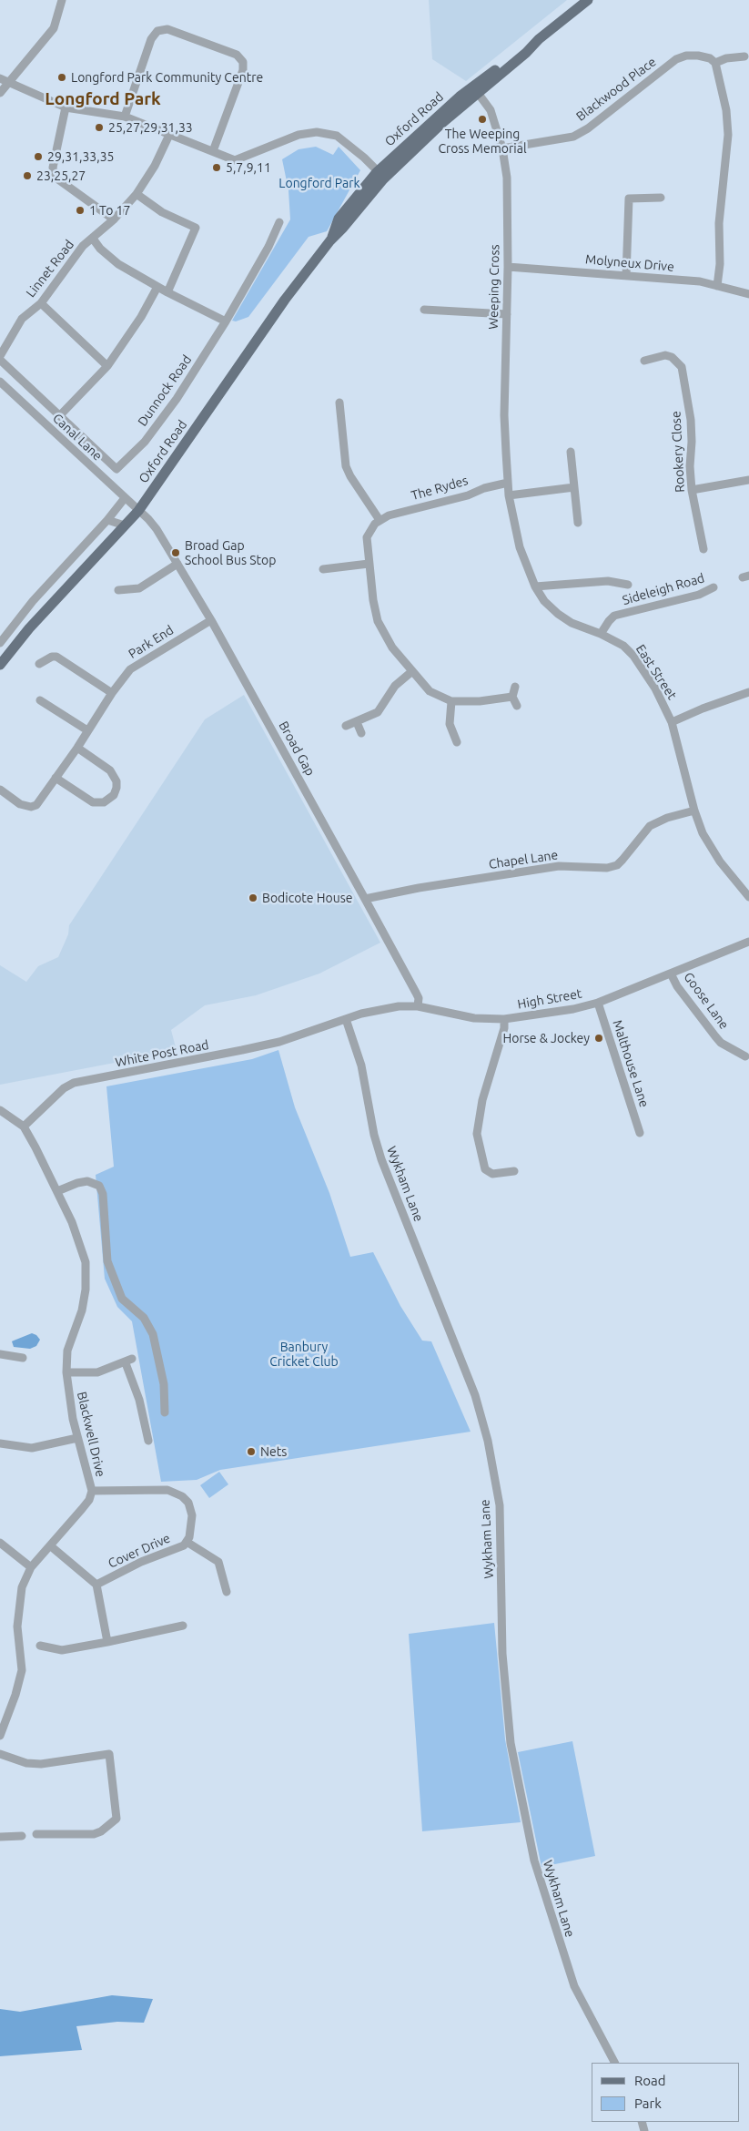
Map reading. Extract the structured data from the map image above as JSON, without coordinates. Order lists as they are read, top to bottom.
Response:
{
  "streets": {
    "main road": ["Oxford Road"],
    "street": [
      "Blackwood Place",
      "Molyneux Drive",
      "Linnet Road",
      "Weeping Cross",
      "Dunnock Road",
      "Canal Lane",
      "Rookery Close",
      "The Rydes",
      "Sideleigh Road",
      "Park End",
      "East Street",
      "Broad Gap",
      "Chapel Lane",
      "High Street",
      "Goose Lane",
      "White Post Road",
      "Malthouse Lane",
      "Wykham Lane",
      "Blackwell Drive",
      "Cover Drive"
    ]
  },
  "crossings": [
    ["Blackwood Place", "Weeping Cross"],
    ["Oxford Road", "Weeping Cross"],
    ["Oxford Road", "Canal Lane"],
    ["Oxford Road", "Broad Gap"],
    ["Molyneux Drive", "Weeping Cross"],
    ["Weeping Cross", "The Rydes"],
    ["Weeping Cross", "East Street"],
    ["Canal Lane", "Broad Gap"],
    ["Sideleigh Road", "East Street"],
    ["Park End", "Broad Gap"],
    ["East Street", "Chapel Lane"],
    ["Broad Gap", "Chapel Lane"],
    ["Broad Gap", "High Street"],
    ["High Street", "Goose Lane"],
    ["High Street", "White Post Road"],
    ["High Street", "Malthouse Lane"],
    ["High Street", "Wykham Lane"],
    ["White Post Road", "Wykham Lane"],
    ["White Post Road", "Blackwell Drive"],
    ["Blackwell Drive", "Cover Drive"]
  ],
  "districts": ["Longford Park"],
  "parks": ["Longford Park", "Banbury Cricket Club"],
  "places": [
    "Longford Park Community Centre",
    "The Weeping Cross Memorial",
    "25,27,29,31,33",
    "29,31,33,35",
    "5,7,9,11",
    "23,25,27",
    "1 To 17",
    "Broad Gap School Bus Stop",
    "Bodicote House",
    "Horse & Jockey",
    "Nets"
  ],
  "legend": ["Road", "Park"]
}
